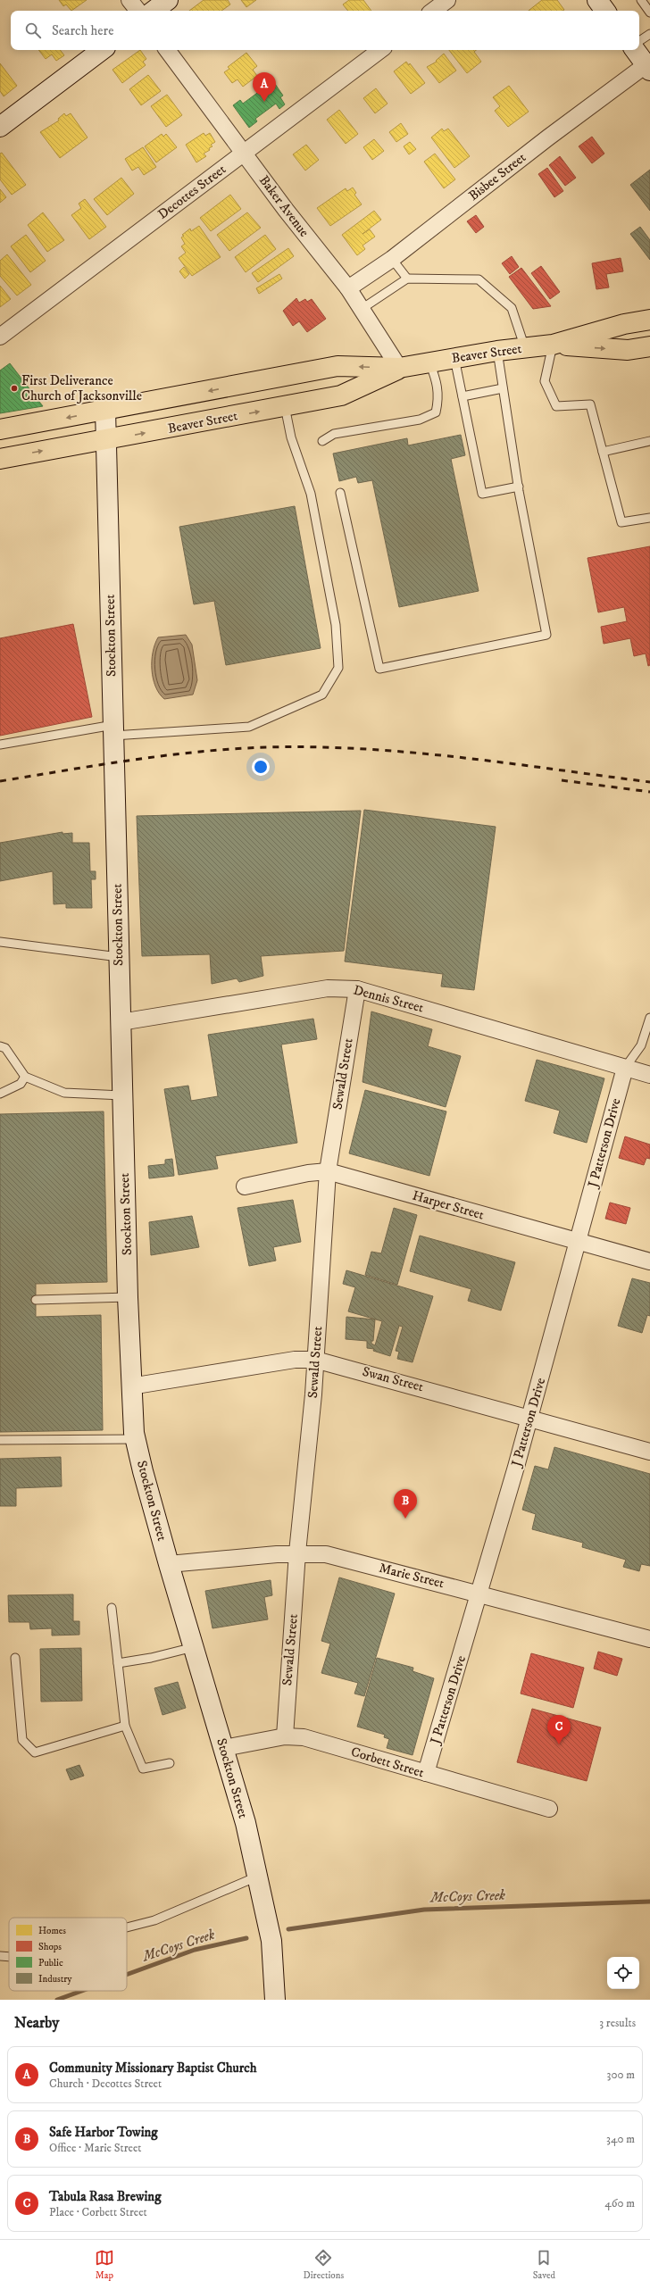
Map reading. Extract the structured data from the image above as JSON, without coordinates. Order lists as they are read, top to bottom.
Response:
{
  "streets": {
    "main road": ["Beaver Street", "Stockton Street"],
    "street": [
      "Bisbee Street",
      "Decottes Street",
      "Baker Avenue",
      "Dennis Street",
      "Sewald Street",
      "J Patterson Drive",
      "Harper Street",
      "Swan Street",
      "Marie Street",
      "Corbett Street"
    ]
  },
  "crossings": [
    ["Bisbee Street", "Baker Avenue"],
    ["Decottes Street", "Baker Avenue"],
    ["Baker Avenue", "Beaver Street"],
    ["Beaver Street", "Stockton Street"],
    ["Stockton Street", "Dennis Street"],
    ["Stockton Street", "Swan Street"],
    ["Stockton Street", "Marie Street"],
    ["Stockton Street", "Corbett Street"],
    ["Dennis Street", "Sewald Street"],
    ["Dennis Street", "J Patterson Drive"],
    ["Sewald Street", "Harper Street"],
    ["Sewald Street", "Swan Street"],
    ["Sewald Street", "Marie Street"],
    ["Sewald Street", "Corbett Street"],
    ["J Patterson Drive", "Harper Street"],
    ["J Patterson Drive", "Swan Street"],
    ["J Patterson Drive", "Marie Street"],
    ["J Patterson Drive", "Corbett Street"]
  ],
  "water": ["McCoys Creek"],
  "places": ["First Deliverance Church of Jacksonville"],
  "legend": [
    "Homes",
    "Shops",
    "Public",
    "Industry"
  ],
  "page": {
    "search": "Search here",
    "pins": ["A", "B", "C"],
    "heading": ["Nearby", "3 results"],
    "list": [
      {
        "mark": "A",
        "name": "Community Missionary Baptist Church",
        "note": "Church · Decottes Street",
        "value": "300 m"
      },
      {
        "mark": "B",
        "name": "Safe Harbor Towing",
        "note": "Office · Marie Street",
        "value": "340 m"
      },
      {
        "mark": "C",
        "name": "Tabula Rasa Brewing",
        "note": "Place · Corbett Street",
        "value": "460 m"
      }
    ],
    "nav": ["Map", "Directions", "Saved"]
  }
}
